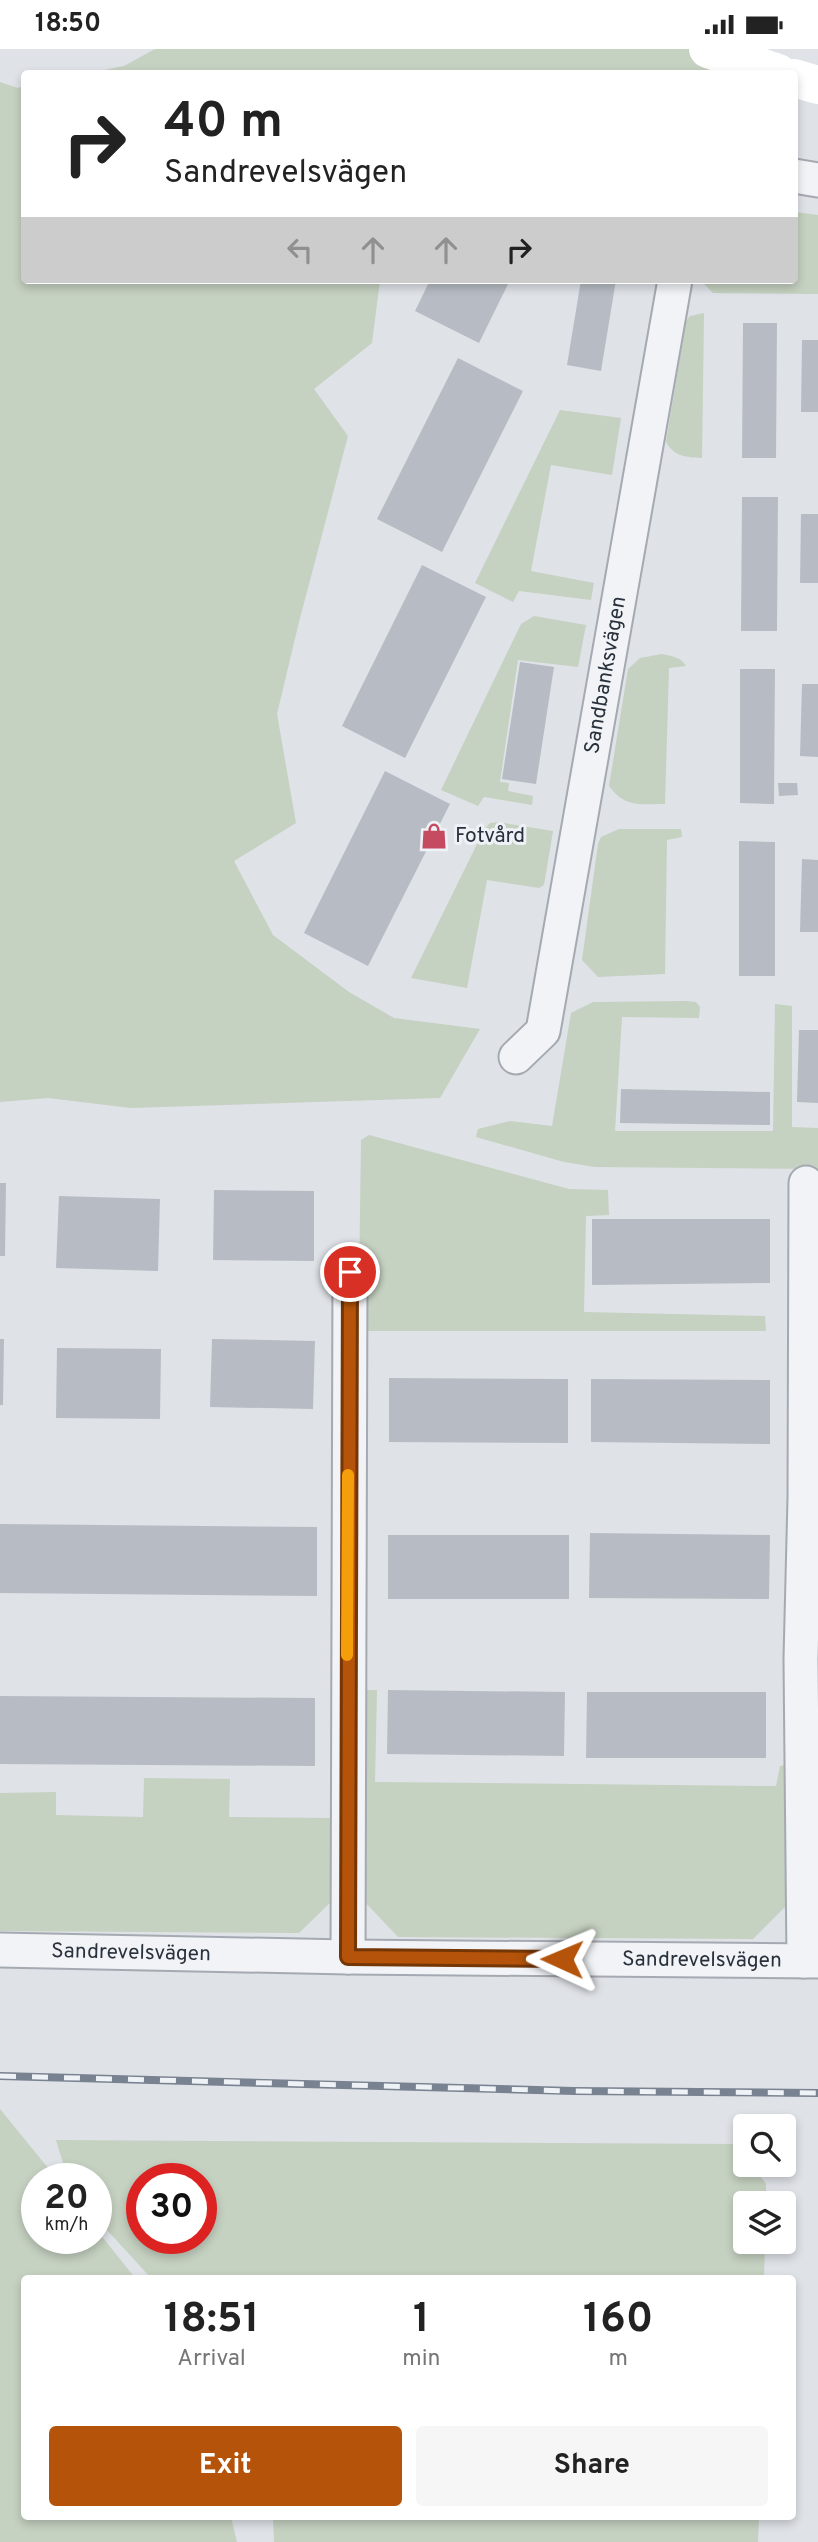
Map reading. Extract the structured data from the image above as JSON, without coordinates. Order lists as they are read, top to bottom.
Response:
{
  "streets": {
    "street": ["Sandbanksvägen", "Sandrevelsvägen"]
  },
  "places": {
    "shop": ["Fotvård"]
  },
  "page": {
    "status": "18:50",
    "turn": ["40 m", "Sandrevelsvägen"],
    "speed": "20 km/h",
    "limit": "30",
    "eta": [
      "18:51",
      "Arrival",
      "1",
      "min",
      "160",
      "m"
    ],
    "buttons": ["Exit", "Share"]
  }
}
